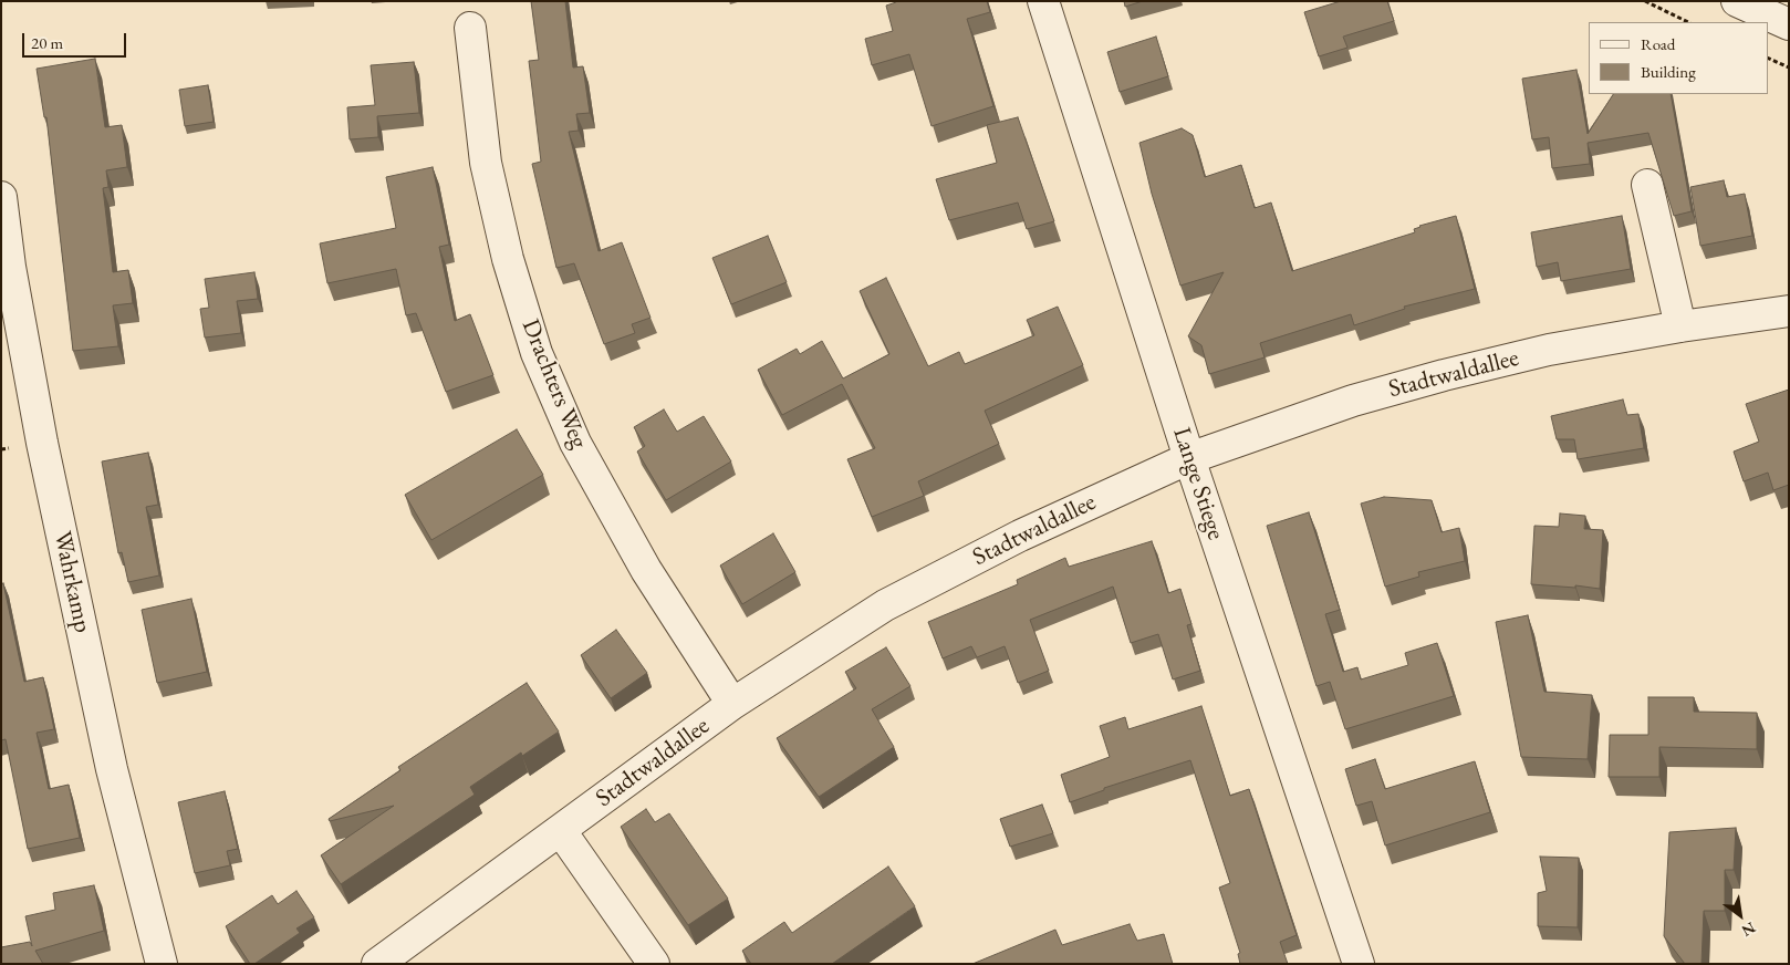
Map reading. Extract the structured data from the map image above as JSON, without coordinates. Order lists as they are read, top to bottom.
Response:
{
  "streets": {
    "street": [
      "Stadtwaldallee",
      "Drachters Weg",
      "Lange Stiege",
      "Wahrkamp"
    ]
  },
  "crossings": [
    ["Stadtwaldallee", "Drachters Weg"],
    ["Stadtwaldallee", "Lange Stiege"]
  ],
  "legend": ["Road", "Building"],
  "scale_bar": "20 m",
  "north": "bottom right"
}
